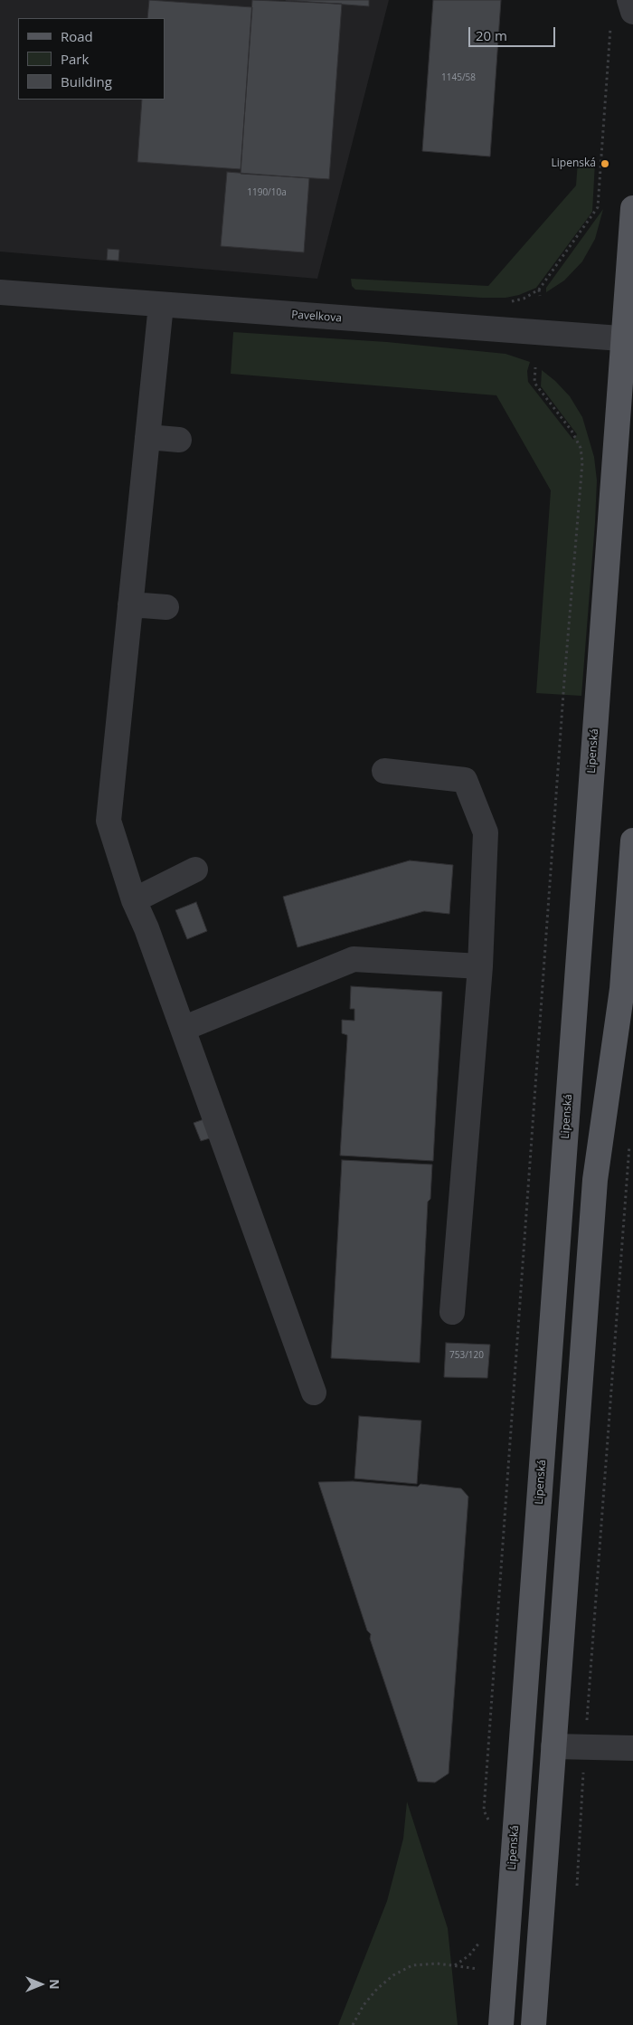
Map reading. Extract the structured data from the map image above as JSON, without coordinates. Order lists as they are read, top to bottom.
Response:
{
  "streets": {
    "main road": ["Lipenská"],
    "street": ["Pavelkova"]
  },
  "crossings": [
    ["Pavelkova", "Lipenská"]
  ],
  "places": ["Lipenská"],
  "house_numbers": ["1145/58", "1190/10a", "753/120"],
  "legend": ["Road", "Park", "Building"],
  "scale_bar": "20 m",
  "north": "right"
}
